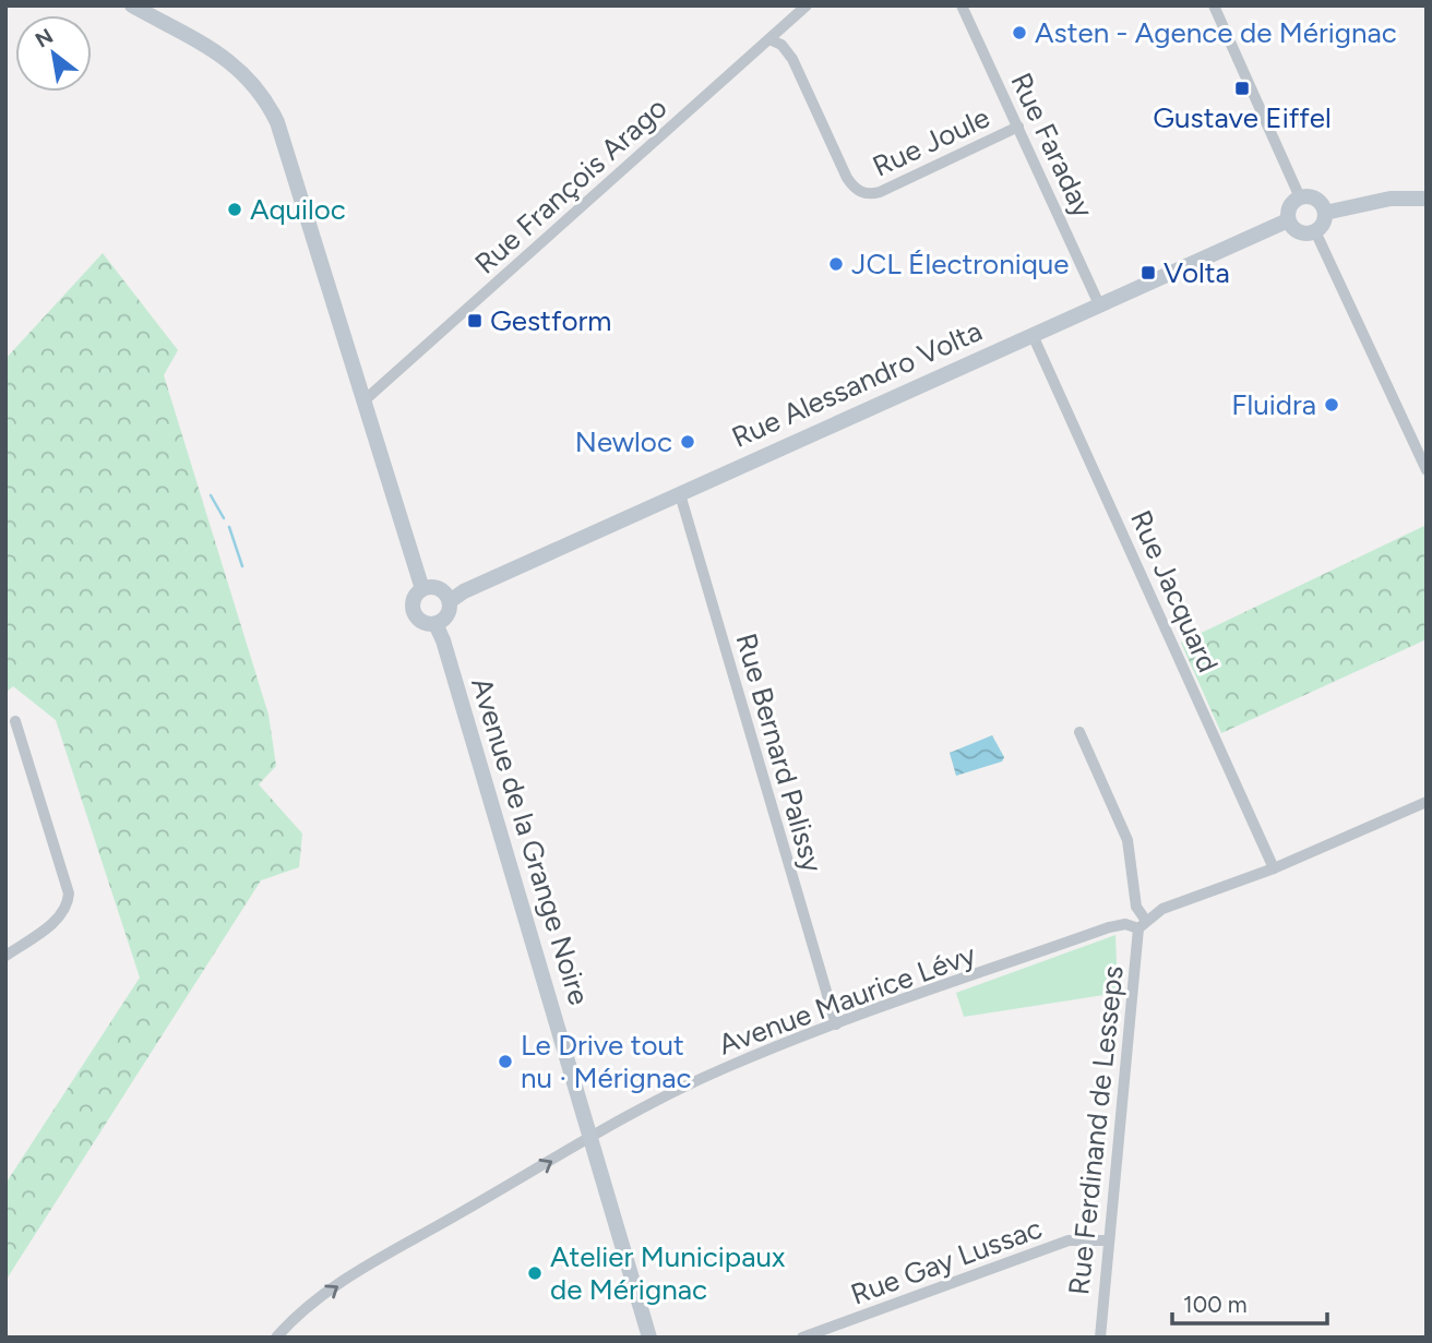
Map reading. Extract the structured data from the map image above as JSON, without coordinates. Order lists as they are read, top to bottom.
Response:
{
  "streets": {
    "street": [
      "Rue Joule",
      "Rue Faraday",
      "Rue François Arago",
      "Rue Alessandro Volta",
      "Rue Jacquard",
      "Rue Bernard Palissy",
      "Avenue de la Grange Noire",
      "Avenue Maurice Lévy",
      "Rue Ferdinand de Lesseps",
      "Rue Gay Lussac"
    ]
  },
  "crossings": [
    ["Rue Joule", "Rue Faraday"],
    ["Rue Joule", "Rue François Arago"],
    ["Rue Faraday", "Rue Alessandro Volta"],
    ["Rue Alessandro Volta", "Rue Jacquard"],
    ["Rue Alessandro Volta", "Rue Bernard Palissy"],
    ["Rue Alessandro Volta", "Avenue de la Grange Noire"],
    ["Rue Jacquard", "Avenue Maurice Lévy"],
    ["Rue Bernard Palissy", "Avenue Maurice Lévy"],
    ["Avenue de la Grange Noire", "Avenue Maurice Lévy"],
    ["Avenue Maurice Lévy", "Rue Ferdinand de Lesseps"],
    ["Rue Ferdinand de Lesseps", "Rue Gay Lussac"]
  ],
  "places": {
    "other": [
      "Asten - Agence de Mérignac",
      "Aquiloc",
      "JCL Électronique",
      "Fluidra",
      "Newloc",
      "Le Drive tout nu · Mérignac",
      "Atelier Municipaux de Mérignac"
    ],
    "transit": ["Gustave Eiffel", "Volta", "Gestform"]
  },
  "scale_bar": "100 m",
  "north": "top left"
}
